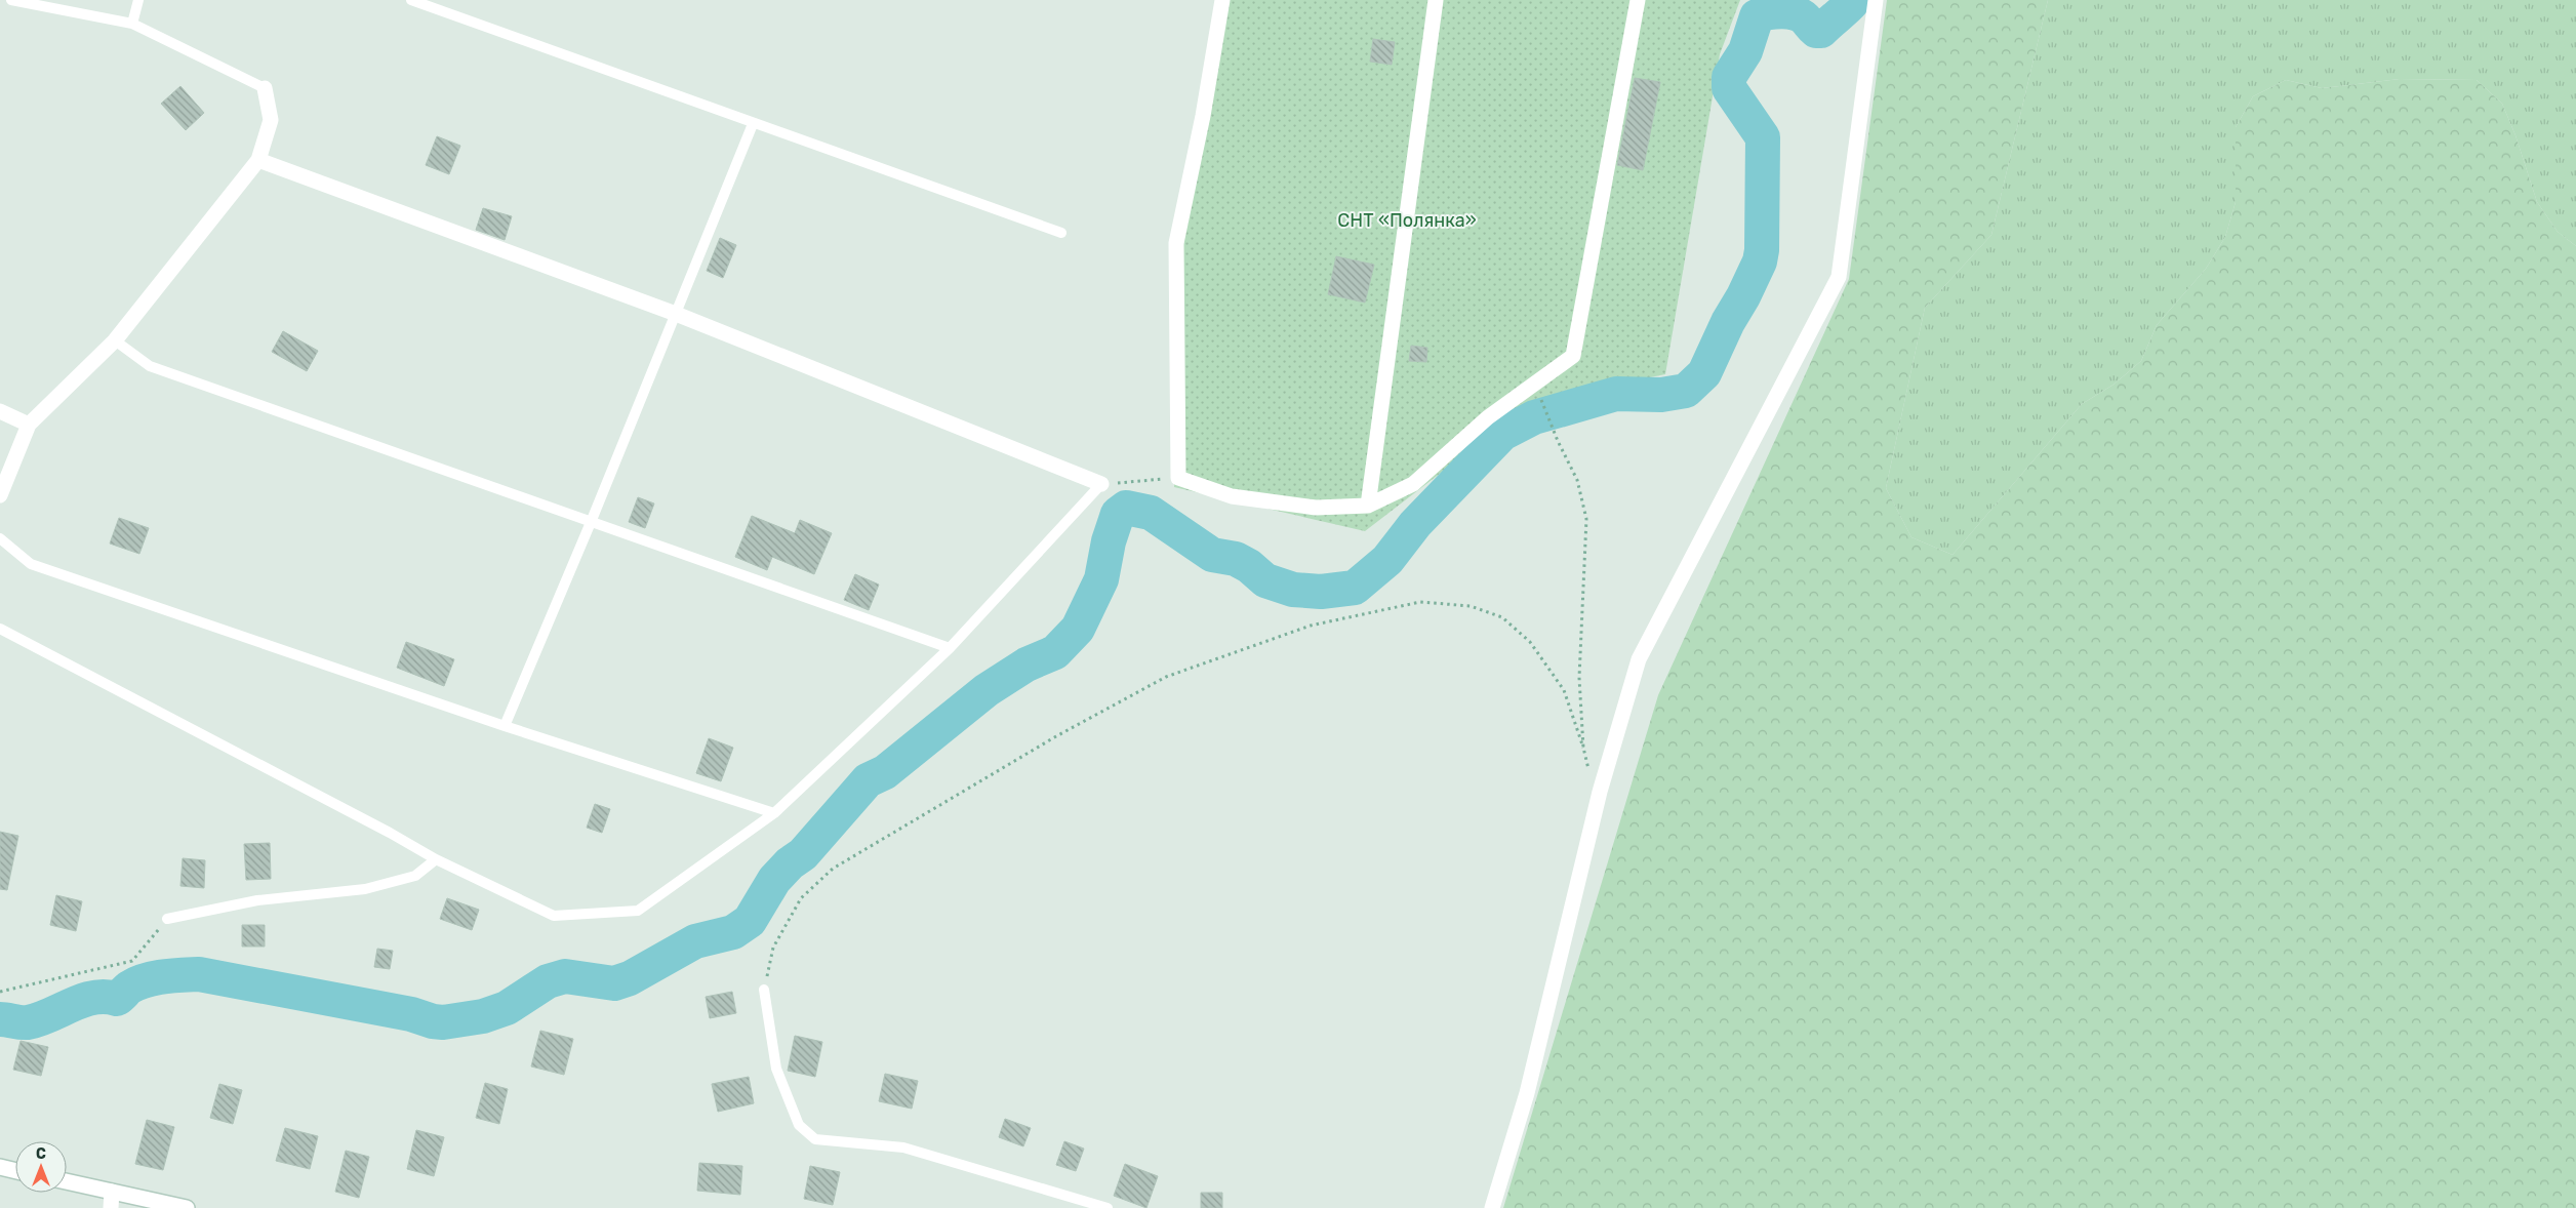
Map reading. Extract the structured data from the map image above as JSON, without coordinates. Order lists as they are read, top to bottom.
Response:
{
  "parks": ["СНТ «Полянка»"],
  "north": "top"
}
